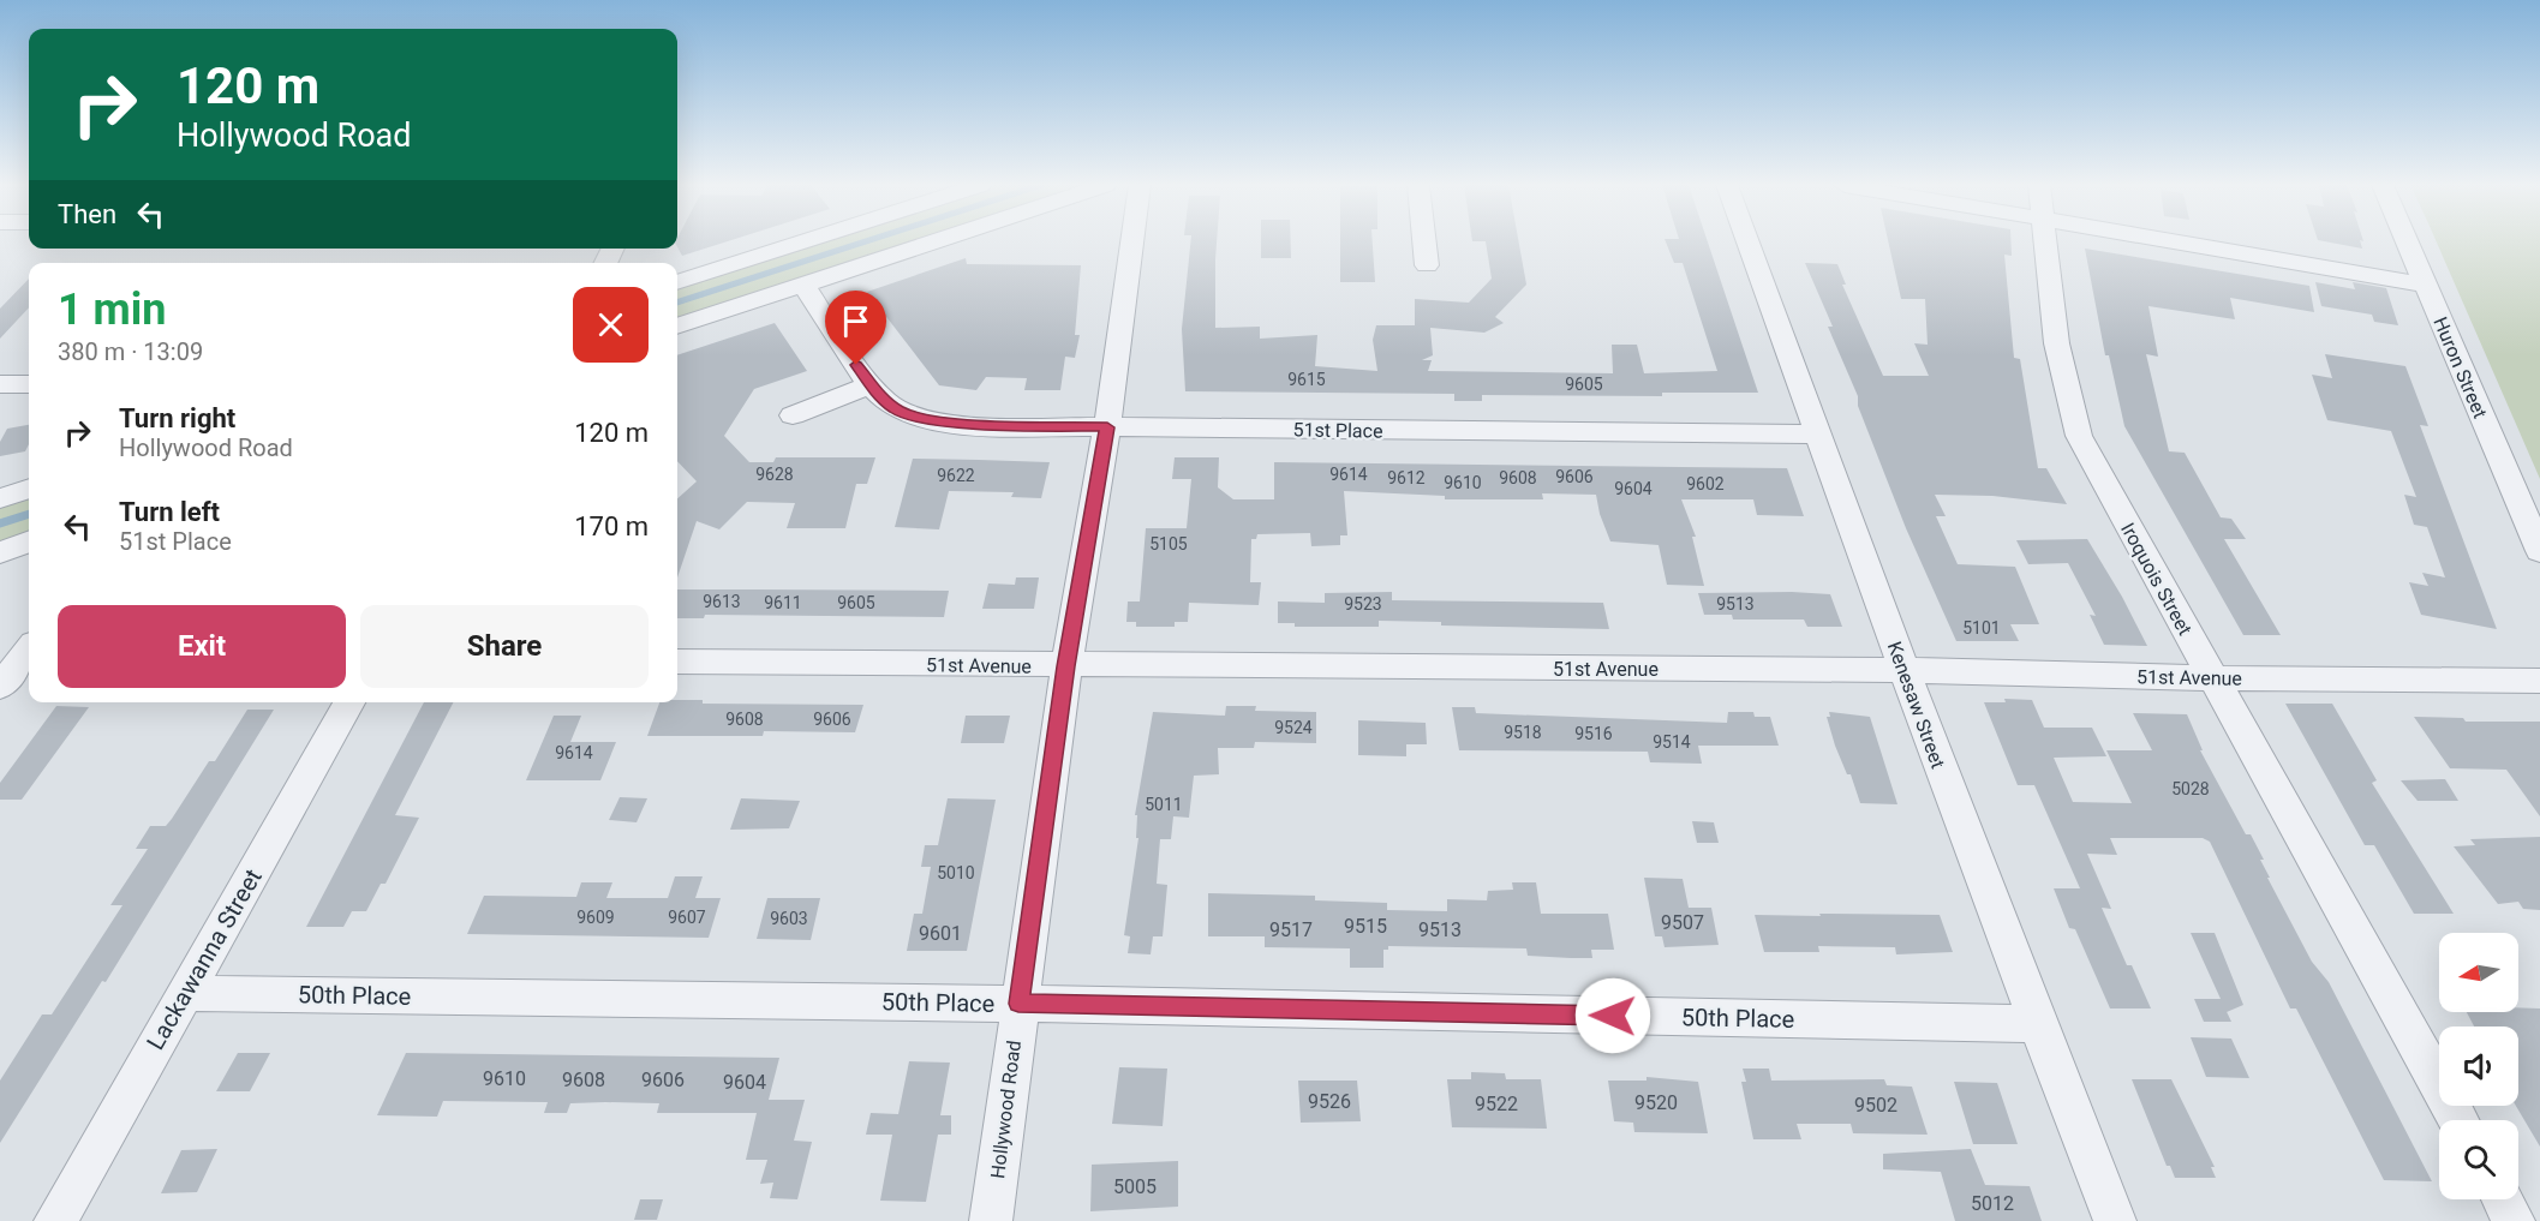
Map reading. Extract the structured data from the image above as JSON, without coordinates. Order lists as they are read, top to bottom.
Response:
{
  "streets": {
    "street": [
      "Huron Street",
      "51st Place",
      "Iroquois Street",
      "51st Avenue",
      "Kenesaw Street",
      "Lackawanna Street",
      "50th Place",
      "Hollywood Road"
    ]
  },
  "crossings": [
    ["51st Place", "Kenesaw Street"],
    ["51st Place", "Hollywood Road"],
    ["Iroquois Street", "51st Avenue"],
    ["51st Avenue", "Kenesaw Street"],
    ["51st Avenue", "Hollywood Road"],
    ["Kenesaw Street", "50th Place"],
    ["Lackawanna Street", "50th Place"],
    ["50th Place", "Hollywood Road"]
  ],
  "house_numbers": [
    "9615",
    "9605",
    "9628",
    "9614",
    "9622",
    "9606",
    "9612",
    "9608",
    "9610",
    "9602",
    "9604",
    "5105",
    "9613",
    "9611",
    "9605",
    "9523",
    "9513",
    "5101",
    "9608",
    "9606",
    "9524",
    "9518",
    "9516",
    "9514",
    "9614",
    "5028",
    "5011",
    "5010",
    "9609",
    "9607",
    "9603",
    "9507",
    "9515",
    "9517",
    "9513",
    "9601",
    "9610",
    "9608",
    "9606",
    "9604",
    "9526",
    "9520",
    "9522",
    "9502",
    "5005",
    "5012"
  ],
  "north": "left",
  "page": {
    "turn": ["120 m", "Hollywood Road"],
    "then": "Then",
    "heading": ["1 min", "380 m · 13:09"],
    "list": [
      {
        "name": "Turn right",
        "note": "Hollywood Road",
        "value": "120 m"
      },
      {
        "name": "Turn left",
        "note": "51st Place",
        "value": "170 m"
      }
    ],
    "buttons": ["Exit", "Share"]
  }
}
